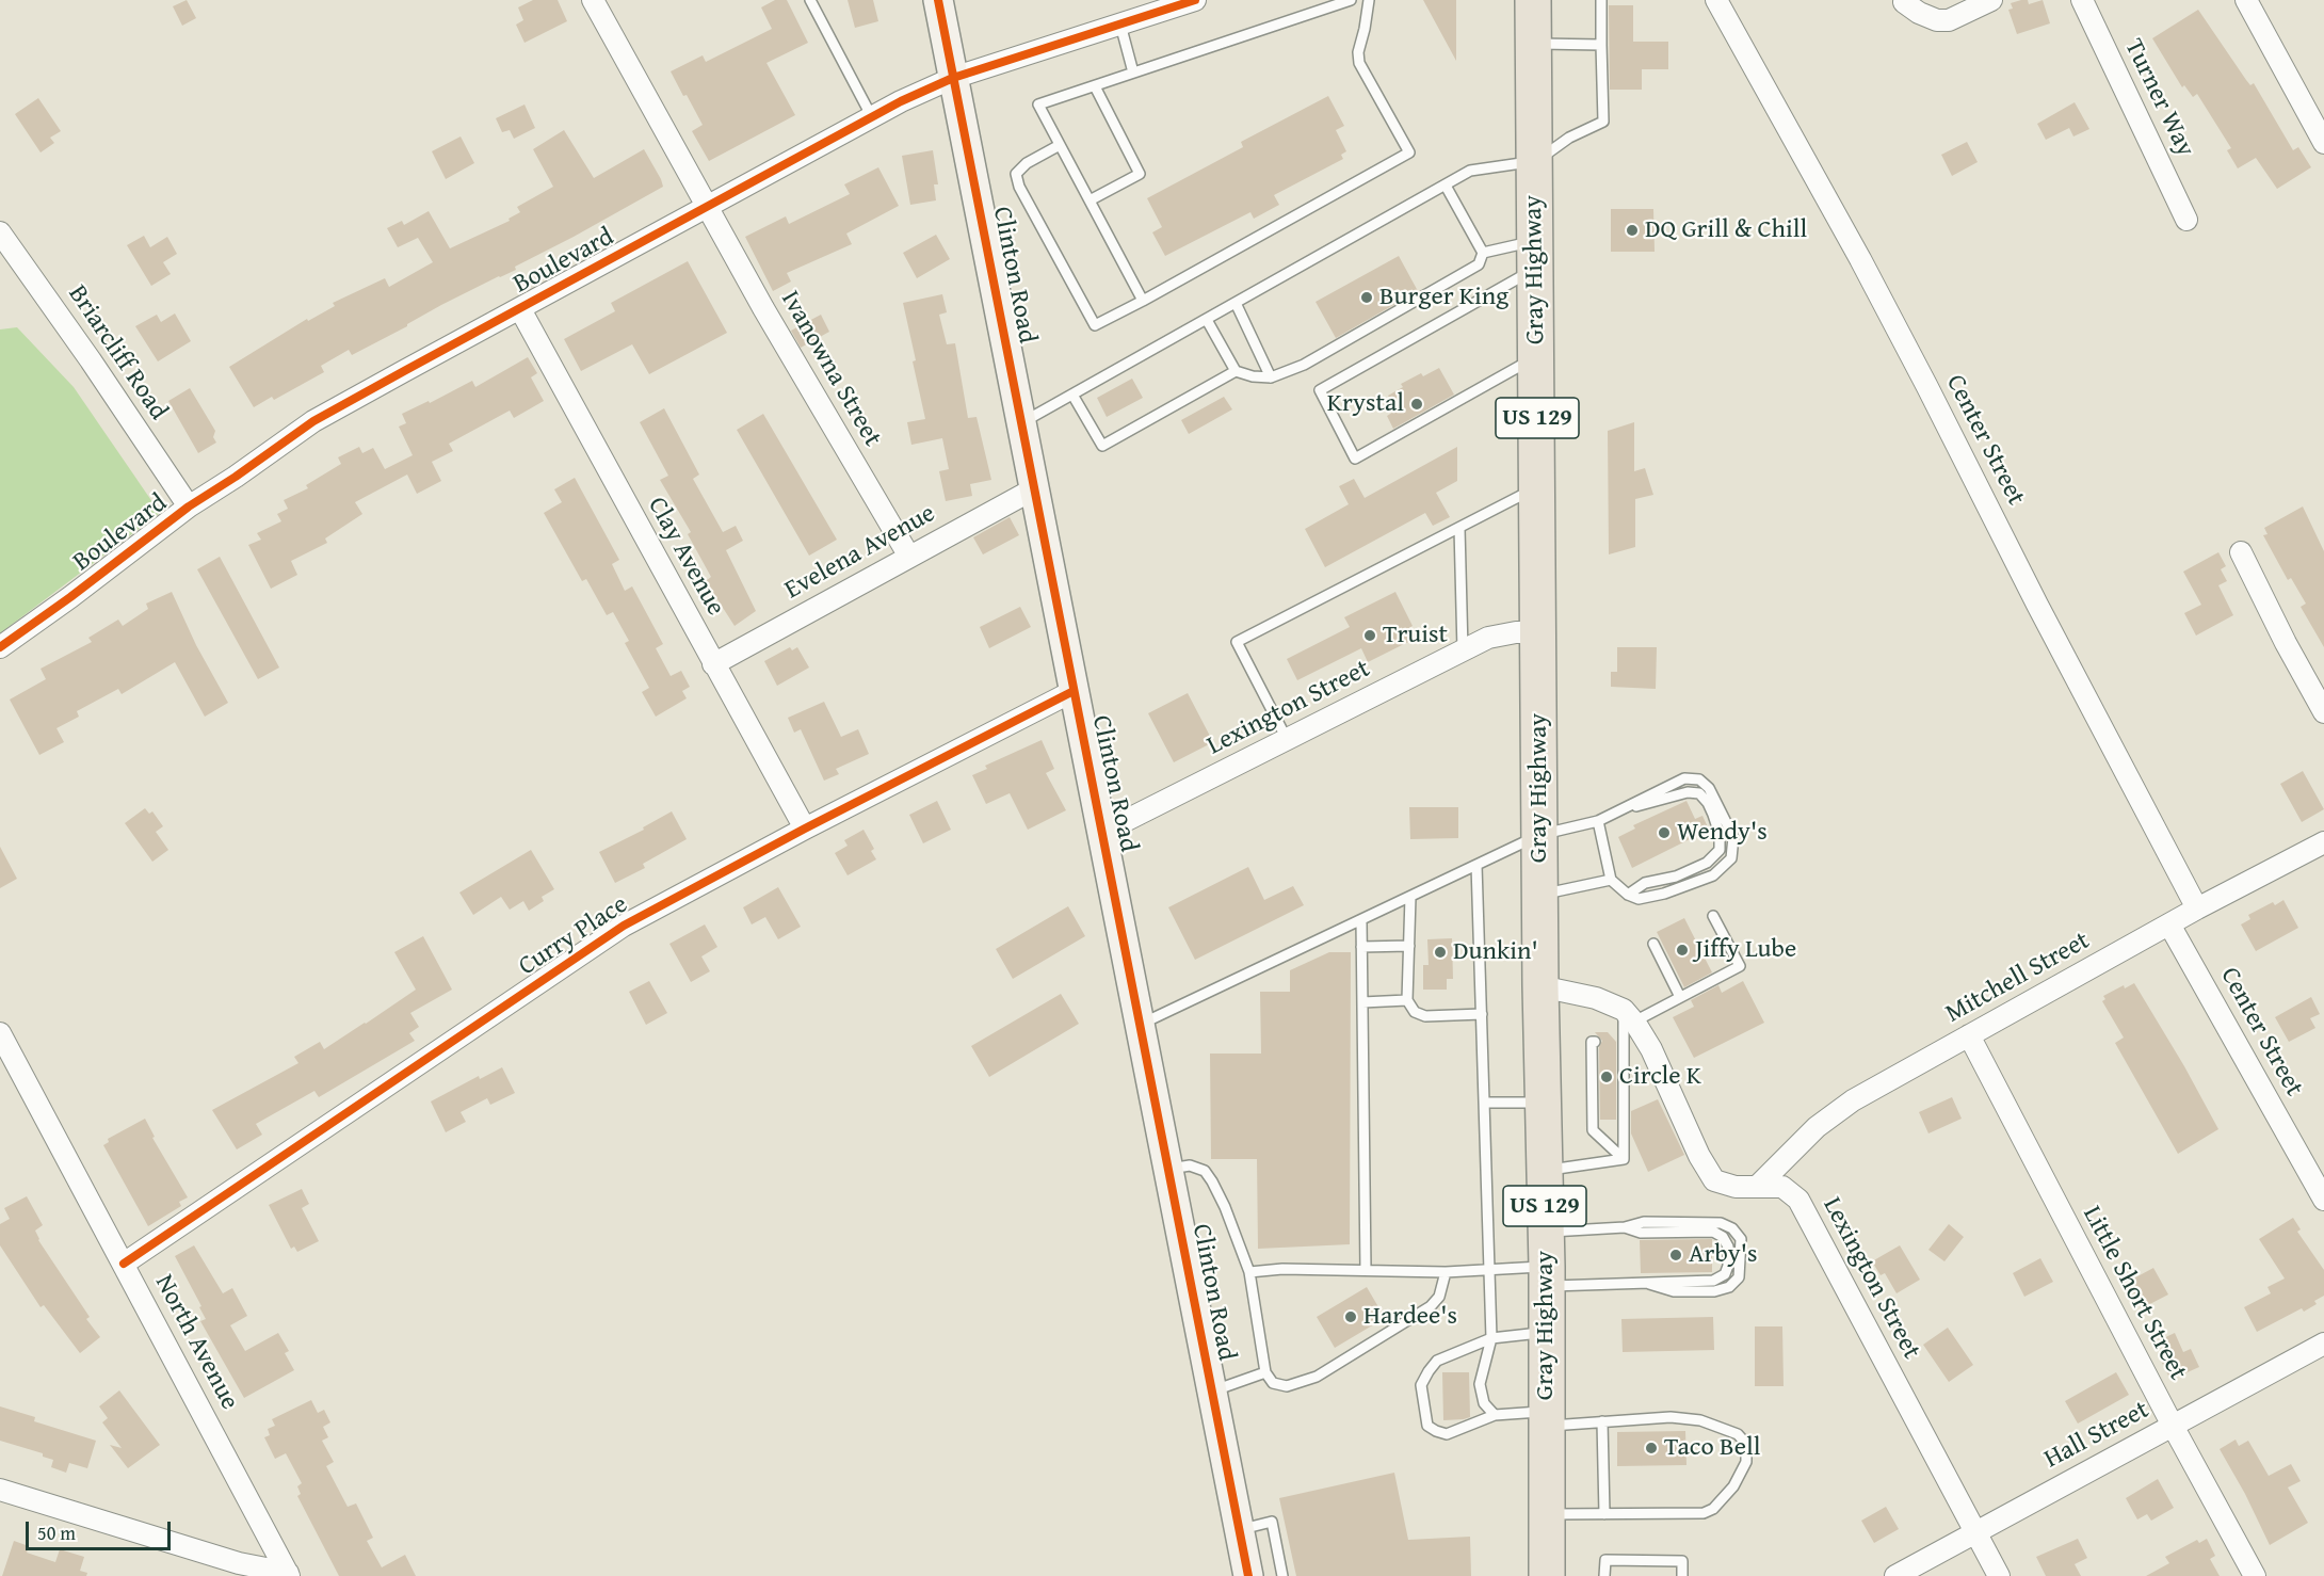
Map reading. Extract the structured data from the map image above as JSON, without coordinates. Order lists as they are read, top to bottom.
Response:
{
  "streets": {
    "highway": ["Gray Highway", "US 129"],
    "street": [
      "Turner Way",
      "Boulevard",
      "Clinton Road",
      "Briarcliff Road",
      "Ivanowna Street",
      "Center Street",
      "Evelena Avenue",
      "Clay Avenue",
      "Lexington Street",
      "Curry Place",
      "Mitchell Street",
      "Little Short Street",
      "North Avenue",
      "Hall Street"
    ]
  },
  "crossings": [
    ["Boulevard", "Clinton Road"],
    ["Boulevard", "Briarcliff Road"],
    ["Boulevard", "Ivanowna Street"],
    ["Boulevard", "Clay Avenue"],
    ["Gray Highway", "Lexington Street"],
    ["Clinton Road", "Evelena Avenue"],
    ["Clinton Road", "Lexington Street"],
    ["Clinton Road", "Curry Place"],
    ["Ivanowna Street", "Evelena Avenue"],
    ["Center Street", "Mitchell Street"],
    ["Evelena Avenue", "Clay Avenue"],
    ["Clay Avenue", "Curry Place"],
    ["Lexington Street", "Mitchell Street"],
    ["Lexington Street", "Hall Street"],
    ["Curry Place", "North Avenue"],
    ["Mitchell Street", "Little Short Street"],
    ["Little Short Street", "Hall Street"]
  ],
  "places": [
    "DQ Grill & Chill",
    "Burger King",
    "Krystal",
    "Truist",
    "Wendy's",
    "Jiffy Lube",
    "Dunkin'",
    "Circle K",
    "Arby's",
    "Hardee's",
    "Taco Bell"
  ],
  "scale_bar": "50 m"
}
